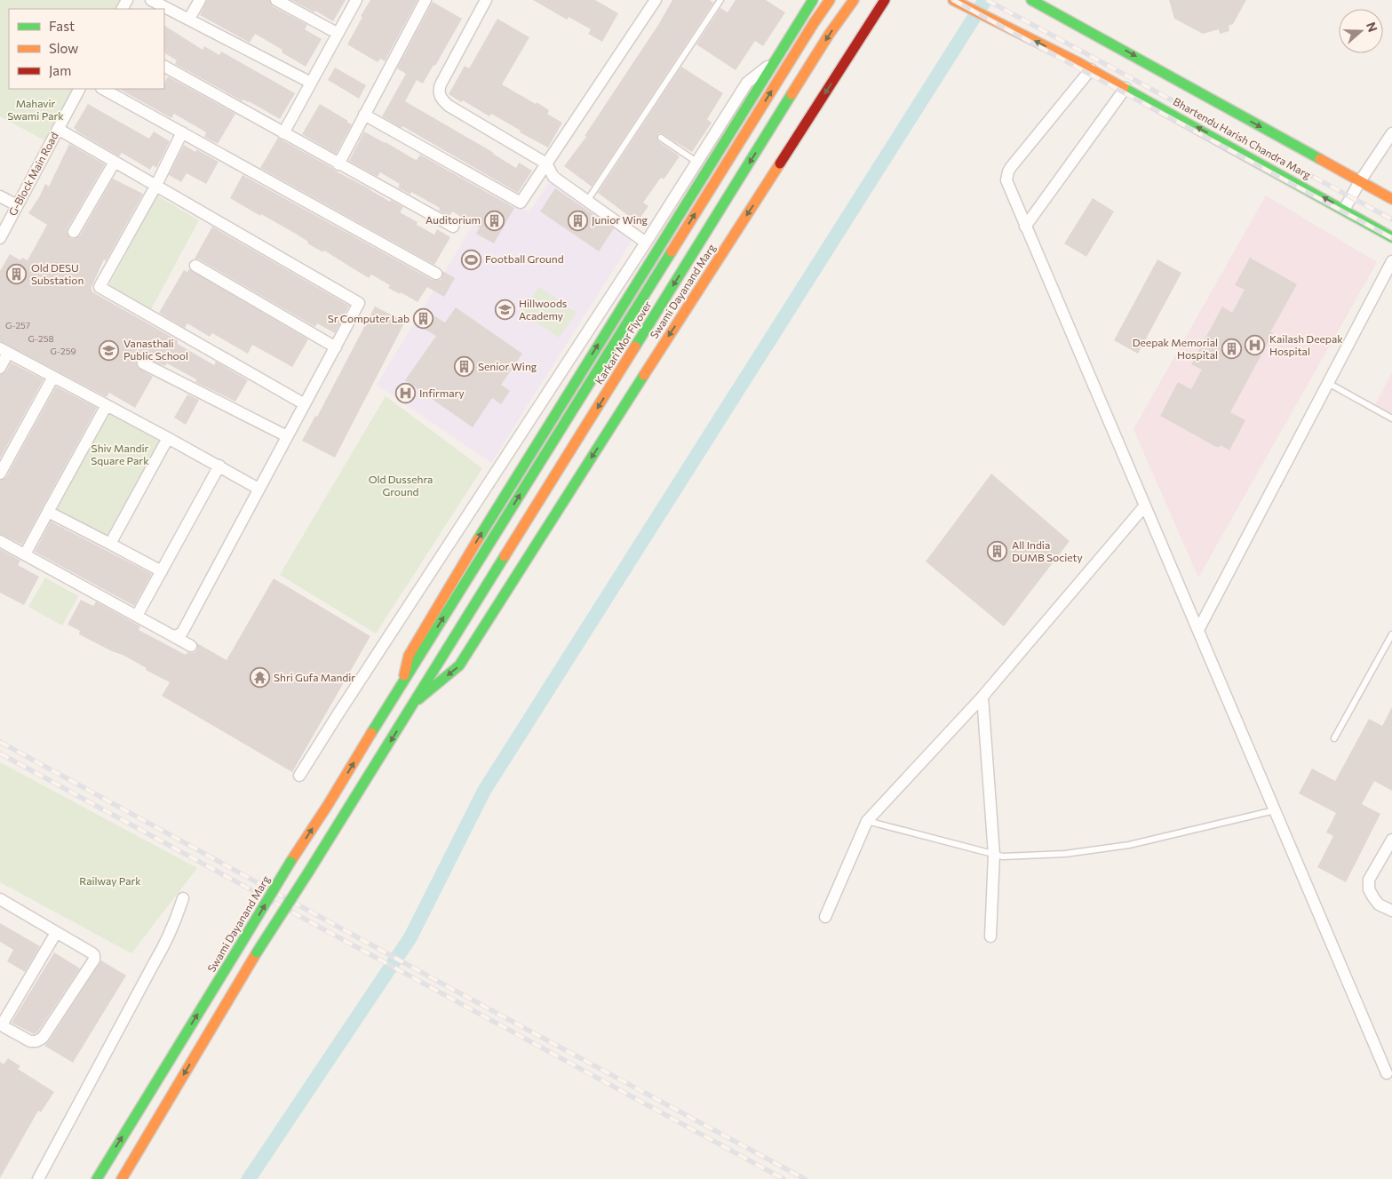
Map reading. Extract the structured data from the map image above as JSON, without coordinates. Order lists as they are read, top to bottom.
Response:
{
  "streets": {
    "main road": ["Bhartendu Harish Chandra Marg", "Swami Dayanand Marg", "Karkari Mor Flyover"],
    "street": ["G-Block Main Road"]
  },
  "crossings": [
    ["Swami Dayanand Marg", "Karkari Mor Flyover"]
  ],
  "parks": [
    "Mahavir Swami Park",
    "Shiv Mandir Square Park",
    "Old Dussehra Ground",
    "Railway Park"
  ],
  "places": {
    "building": [
      "Auditorium",
      "Junior Wing",
      "Old DESU Substation",
      "Sr Computer Lab",
      "Deepak Memorial Hospital",
      "Senior Wing",
      "All India DUMB Society"
    ],
    "sports": ["Football Ground"],
    "school or university": ["Hillwoods Academy", "Vanasthali Public School"],
    "hospital": ["Kailash Deepak Hospital", "Infirmary"],
    "temple": ["Shri Gufa Mandir"]
  },
  "house_numbers": ["G-257", "G-258", "G-259"],
  "legend": ["Fast", "Slow", "Jam"],
  "north": "right"
}
